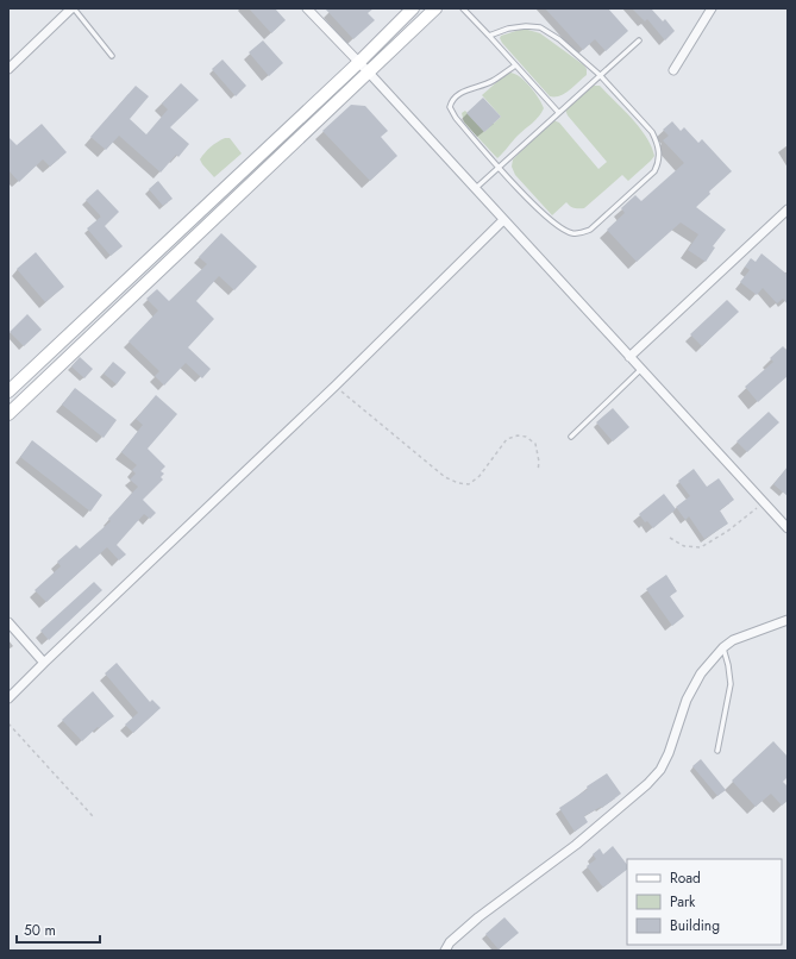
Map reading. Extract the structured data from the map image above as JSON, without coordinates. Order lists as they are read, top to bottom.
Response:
{
  "legend": ["Road", "Park", "Building"],
  "scale_bar": "50 m"
}
